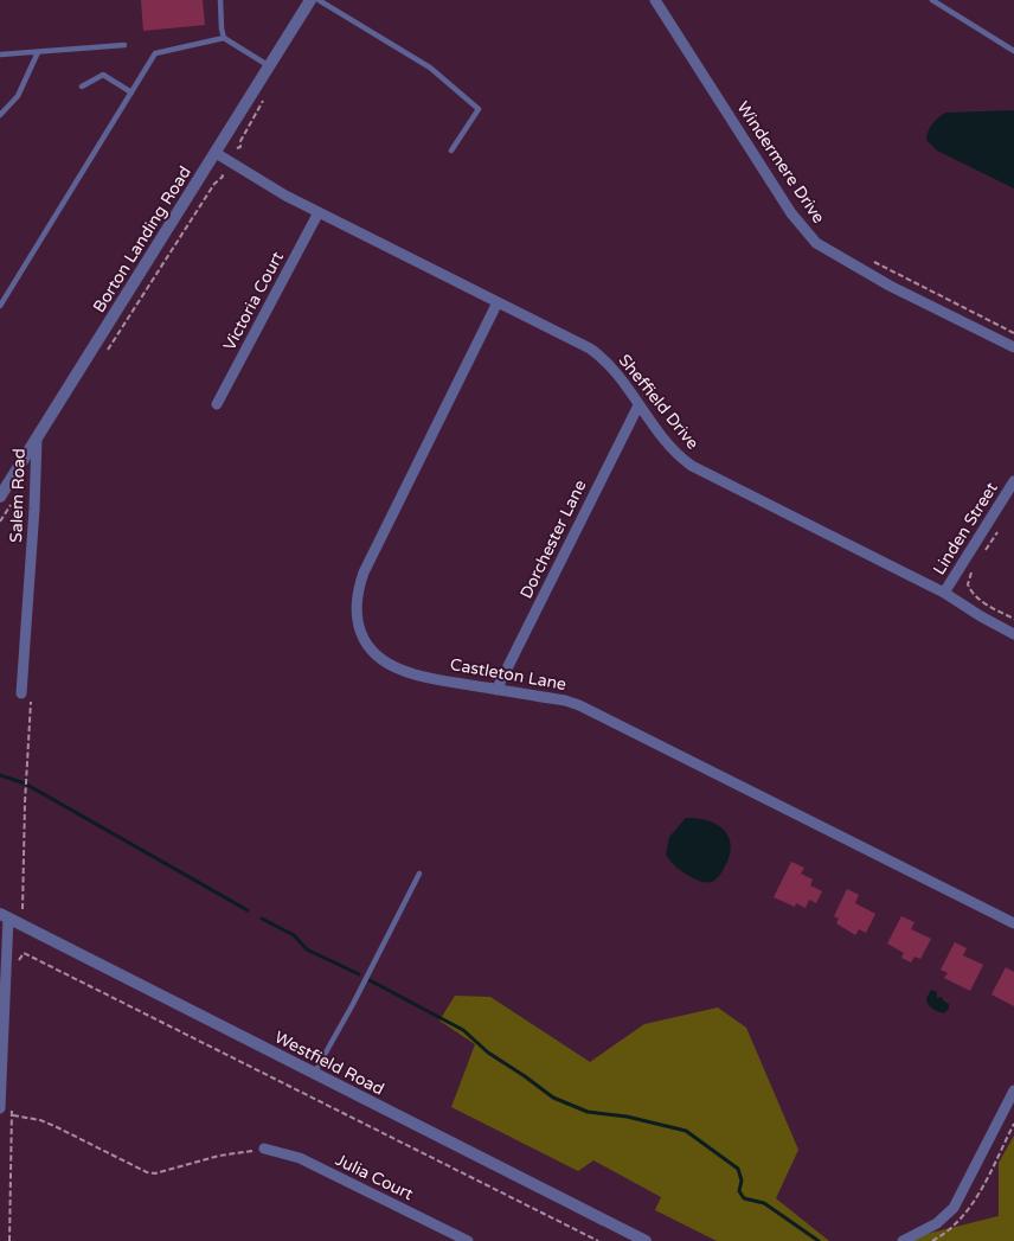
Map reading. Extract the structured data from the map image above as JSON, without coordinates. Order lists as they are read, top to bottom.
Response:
{
  "streets": {
    "street": [
      "Windermere Drive",
      "Borton Landing Road",
      "Victoria Court",
      "Sheffield Drive",
      "Salem Road",
      "Linden Street",
      "Dorchester Lane",
      "Castleton Lane",
      "Westfield Road",
      "Julia Court"
    ]
  },
  "crossings": [
    ["Borton Landing Road", "Sheffield Drive"],
    ["Borton Landing Road", "Salem Road"],
    ["Victoria Court", "Sheffield Drive"],
    ["Sheffield Drive", "Linden Street"],
    ["Sheffield Drive", "Dorchester Lane"],
    ["Sheffield Drive", "Castleton Lane"],
    ["Dorchester Lane", "Castleton Lane"]
  ]
}
